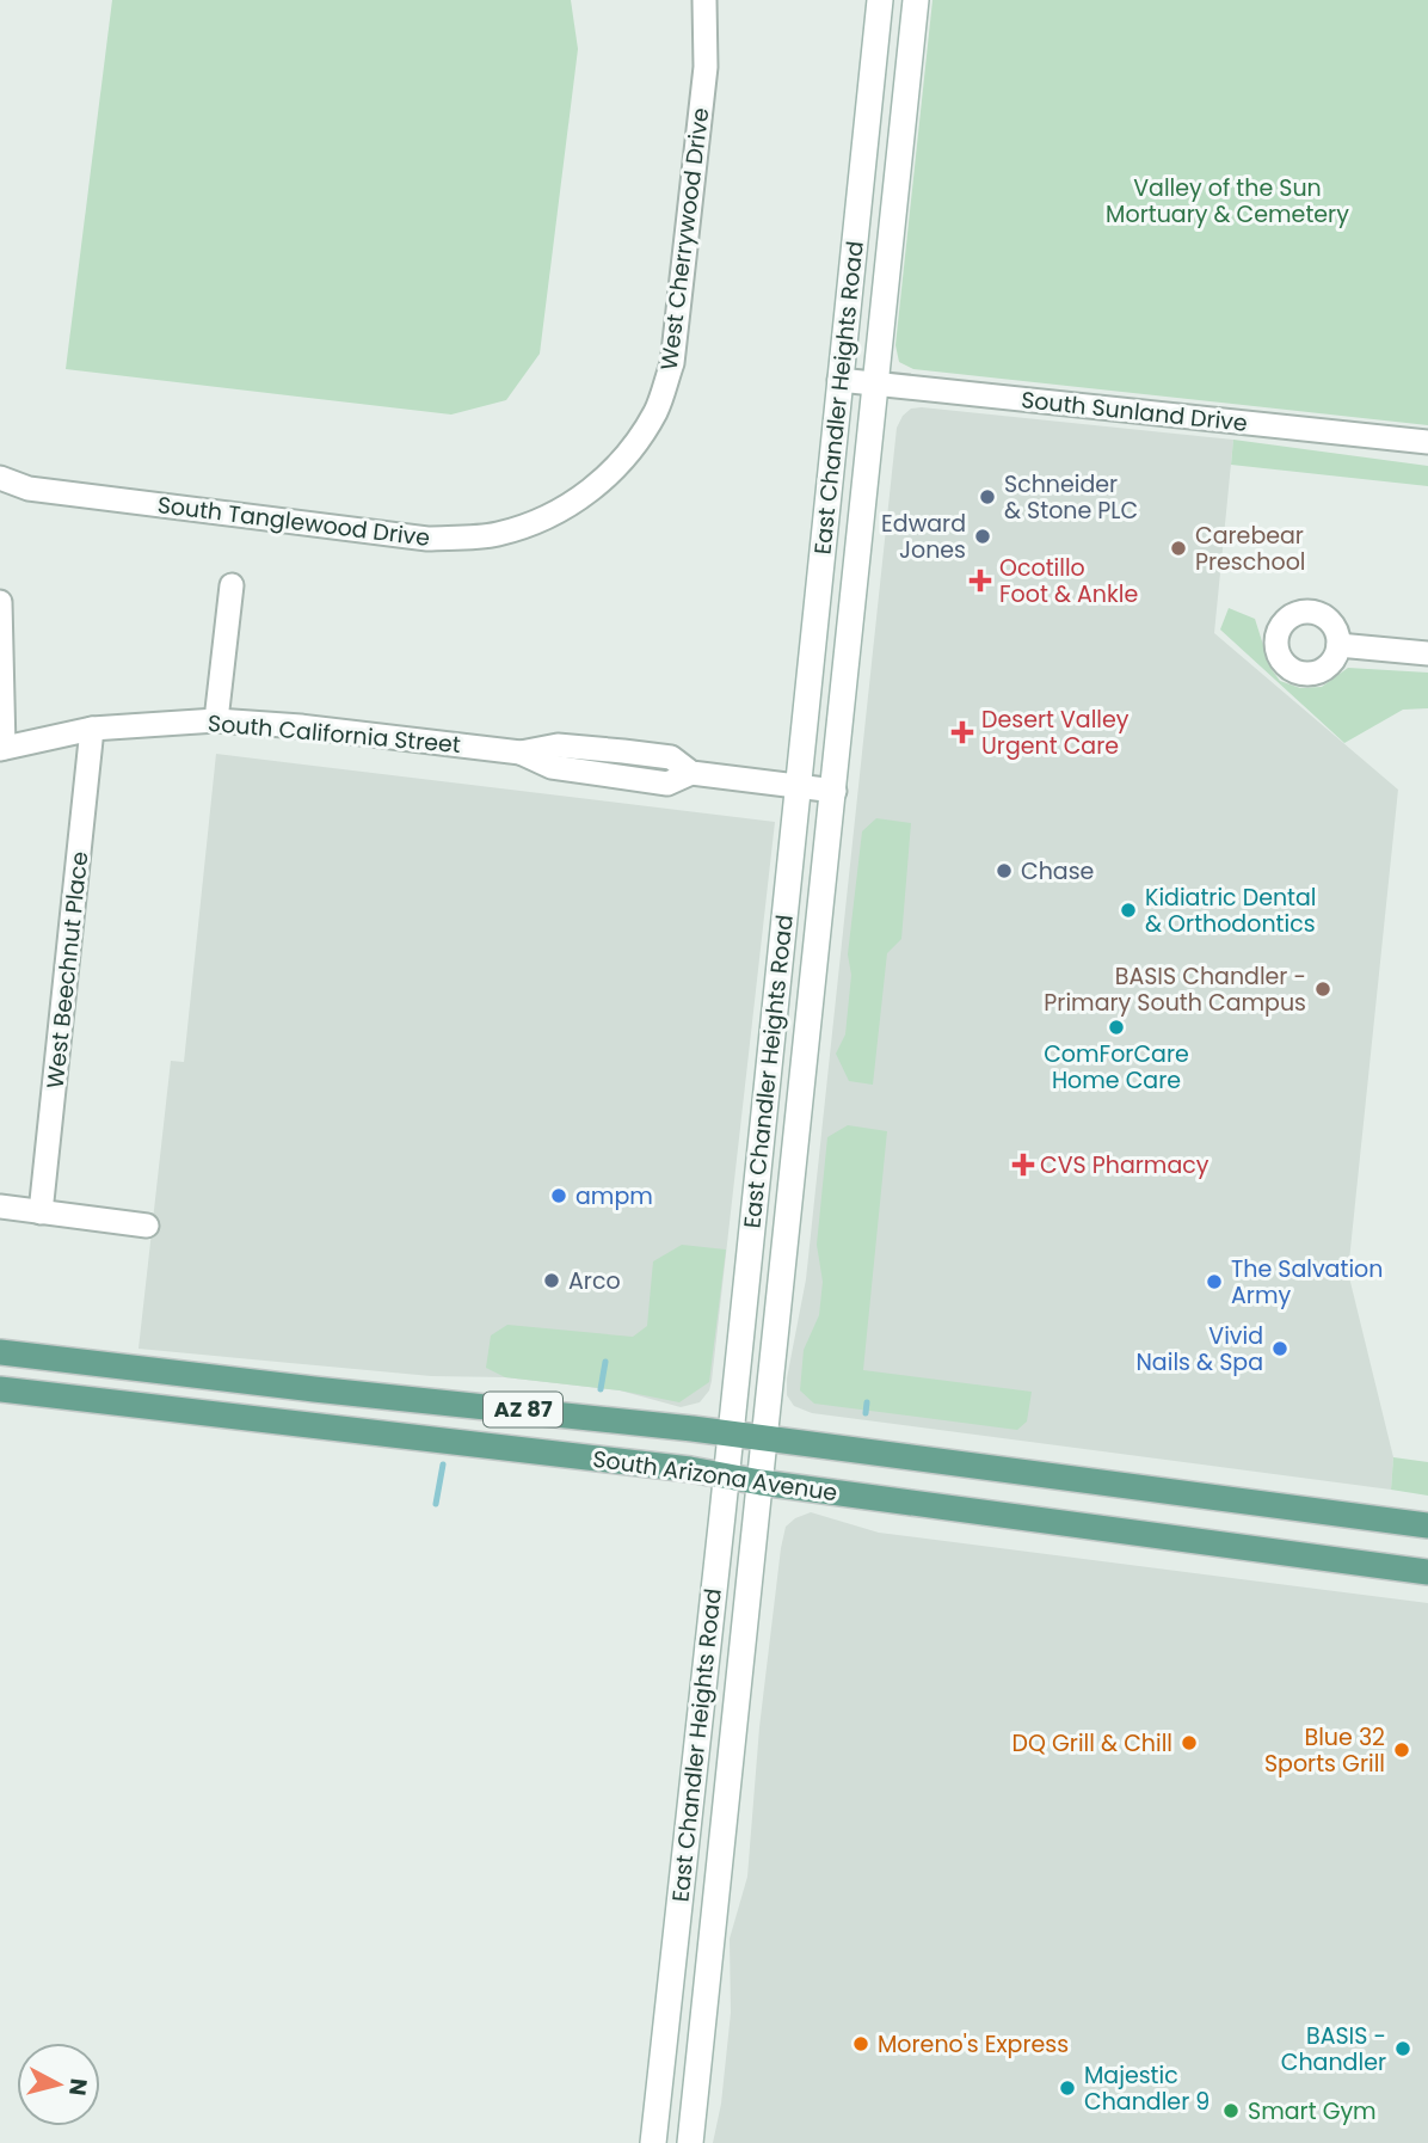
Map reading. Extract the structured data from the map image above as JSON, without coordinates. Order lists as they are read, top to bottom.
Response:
{
  "streets": {
    "main road": ["East Chandler Heights Road", "AZ 87", "South Arizona Avenue"],
    "street": [
      "West Cherrywood Drive",
      "South Sunland Drive",
      "South Tanglewood Drive",
      "South California Street",
      "West Beechnut Place"
    ]
  },
  "crossings": [
    ["West Cherrywood Drive", "South Tanglewood Drive"],
    ["East Chandler Heights Road", "South Sunland Drive"],
    ["East Chandler Heights Road", "South California Street"],
    ["East Chandler Heights Road", "South Arizona Avenue"],
    ["South California Street", "West Beechnut Place"]
  ],
  "parks": ["Valley of the Sun Mortuary & Cemetery"],
  "places": {
    "other": [
      "Schneider & Stone PLC",
      "Edward Jones",
      "Carebear Preschool",
      "Chase",
      "Kidiatric Dental & Orthodontics",
      "BASIS Chandler - Primary South Campus",
      "ComForCare Home Care",
      "ampm",
      "Arco",
      "The Salvation Army",
      "Vivid Nails & Spa",
      "DQ Grill & Chill",
      "Blue 32 Sports Grill",
      "Moreno's Express",
      "BASIS - Chandler",
      "Majestic Chandler 9",
      "Smart Gym"
    ],
    "health": ["Ocotillo Foot & Ankle", "Desert Valley Urgent Care", "CVS Pharmacy"]
  },
  "north": "right"
}
